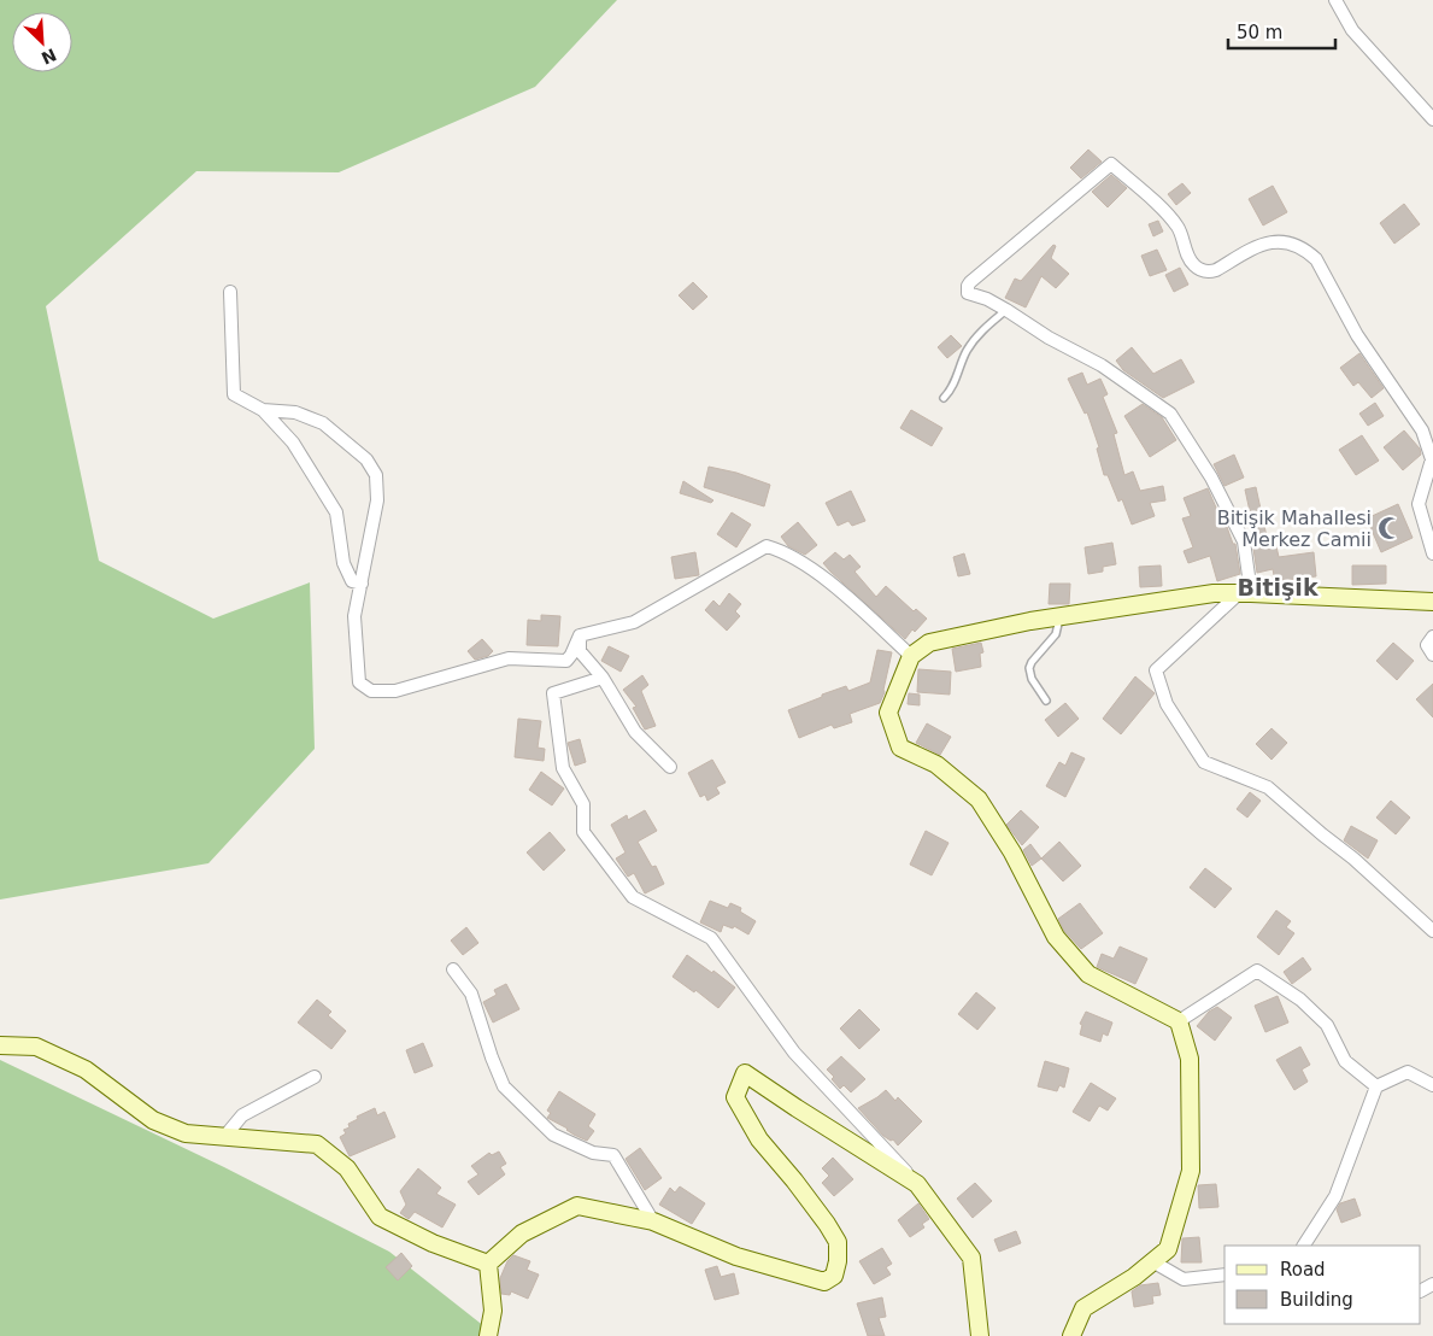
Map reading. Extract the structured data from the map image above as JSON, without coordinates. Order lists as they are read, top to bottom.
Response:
{
  "districts": ["Bitişik"],
  "places": {
    "mosque": ["Bitişik Mahallesi Merkez Camii"]
  },
  "legend": ["Road", "Building"],
  "scale_bar": "50 m",
  "north": "bottom right"
}
